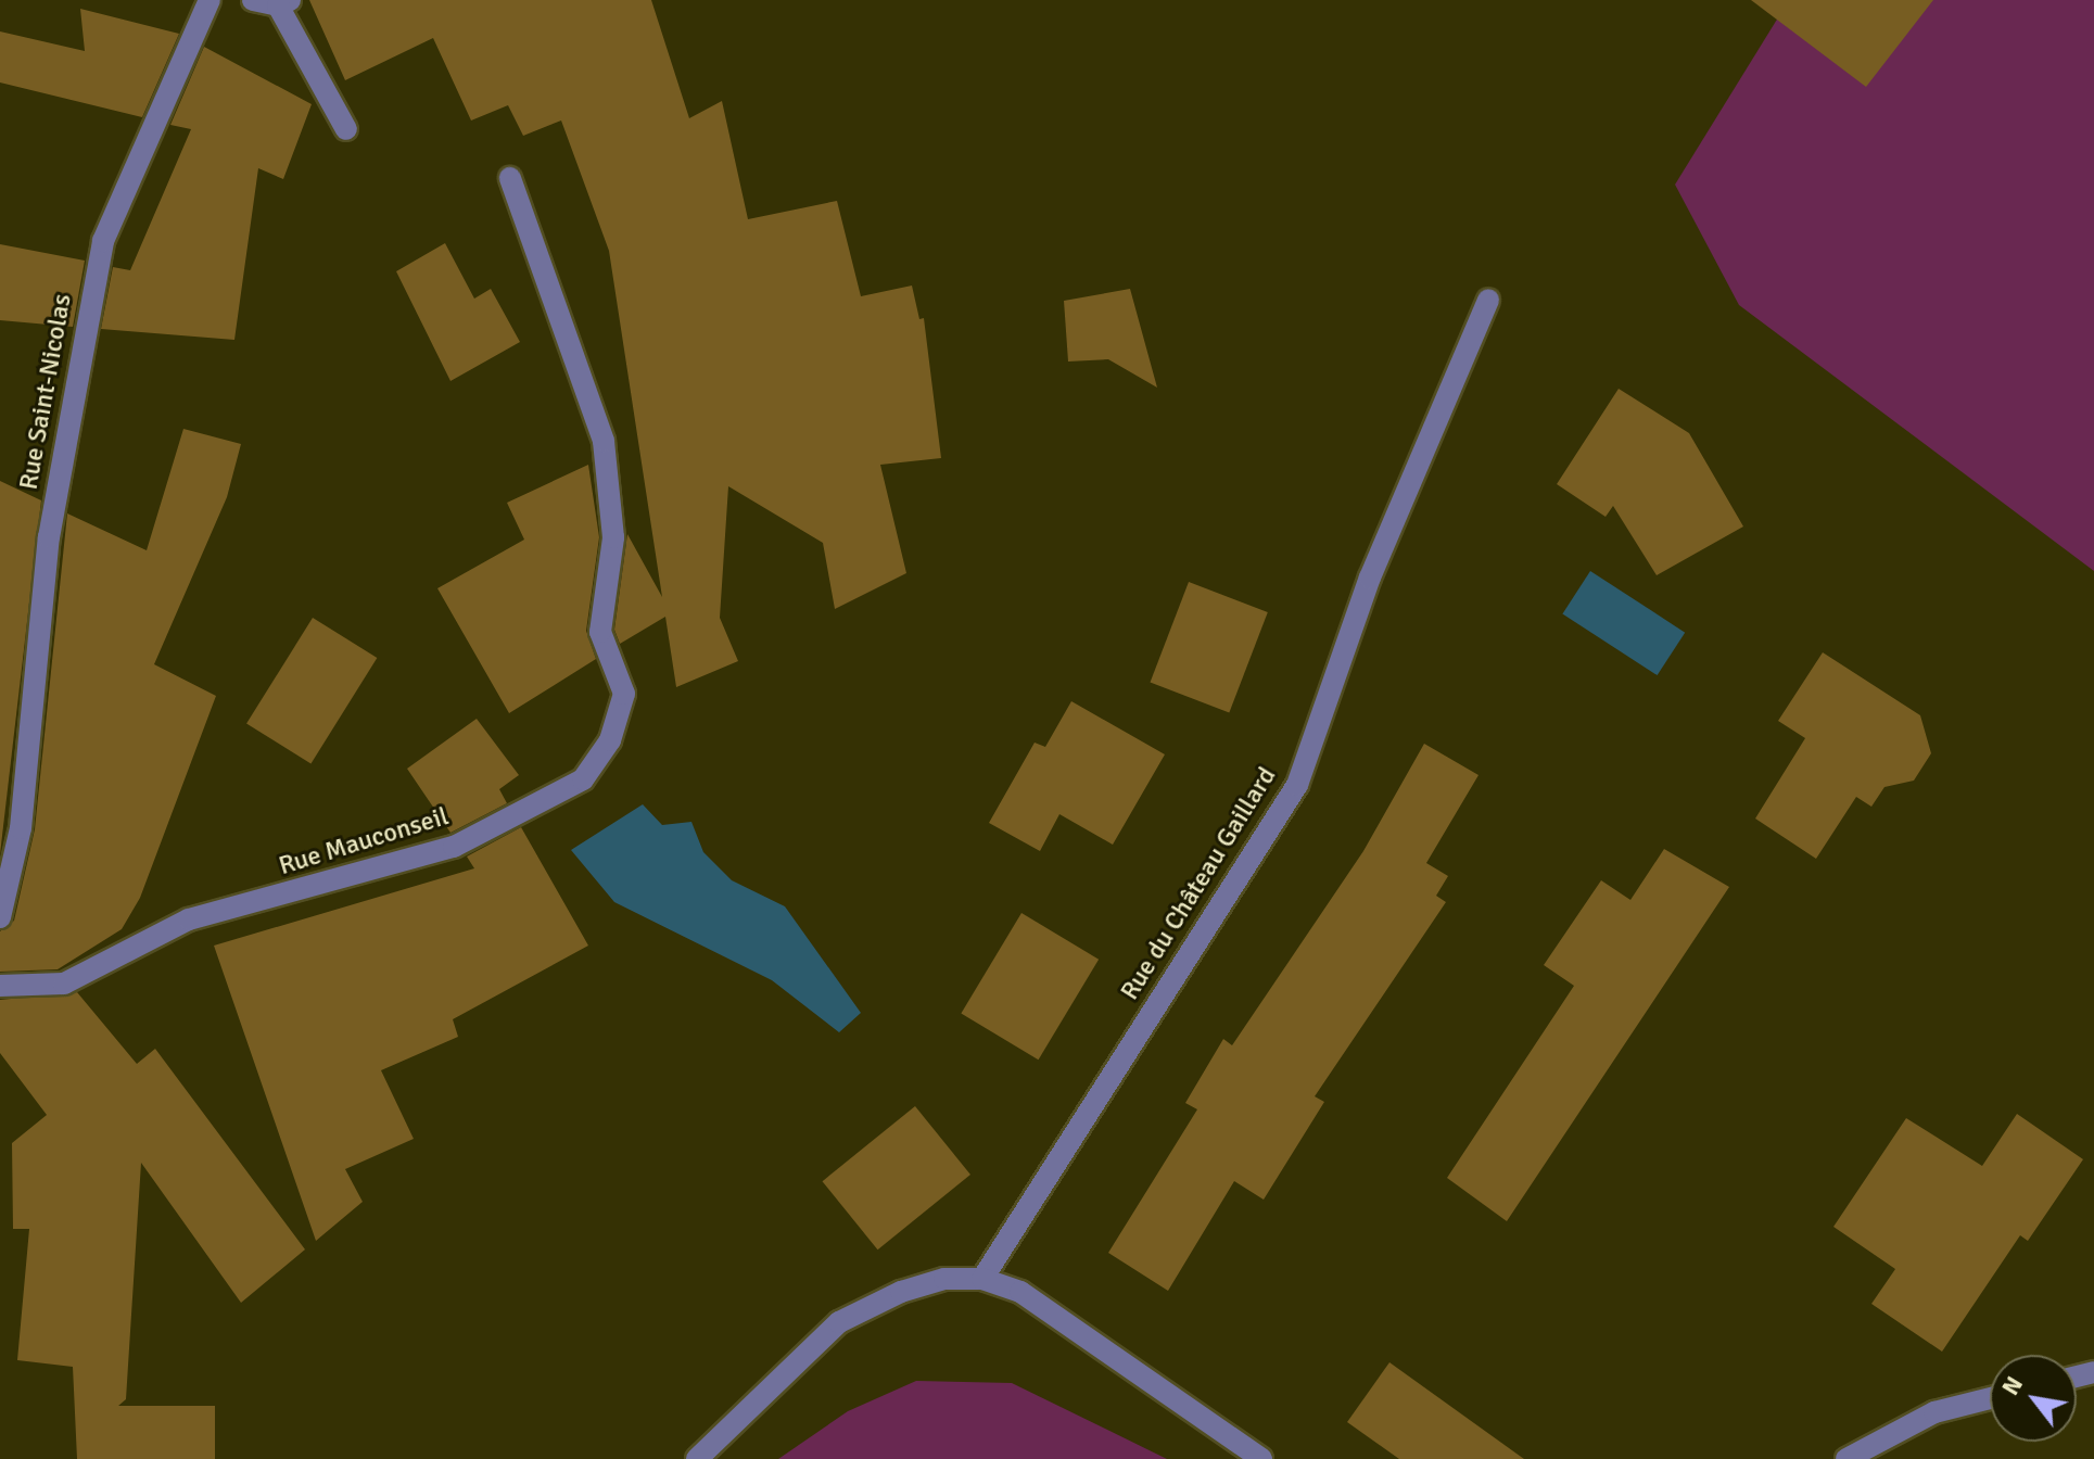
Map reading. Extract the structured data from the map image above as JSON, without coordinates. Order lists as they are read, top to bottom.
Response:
{
  "streets": {
    "street": ["Rue Saint-Nicolas", "Rue Mauconseil", "Rue du Château Gaillard"]
  },
  "north": "top left"
}
